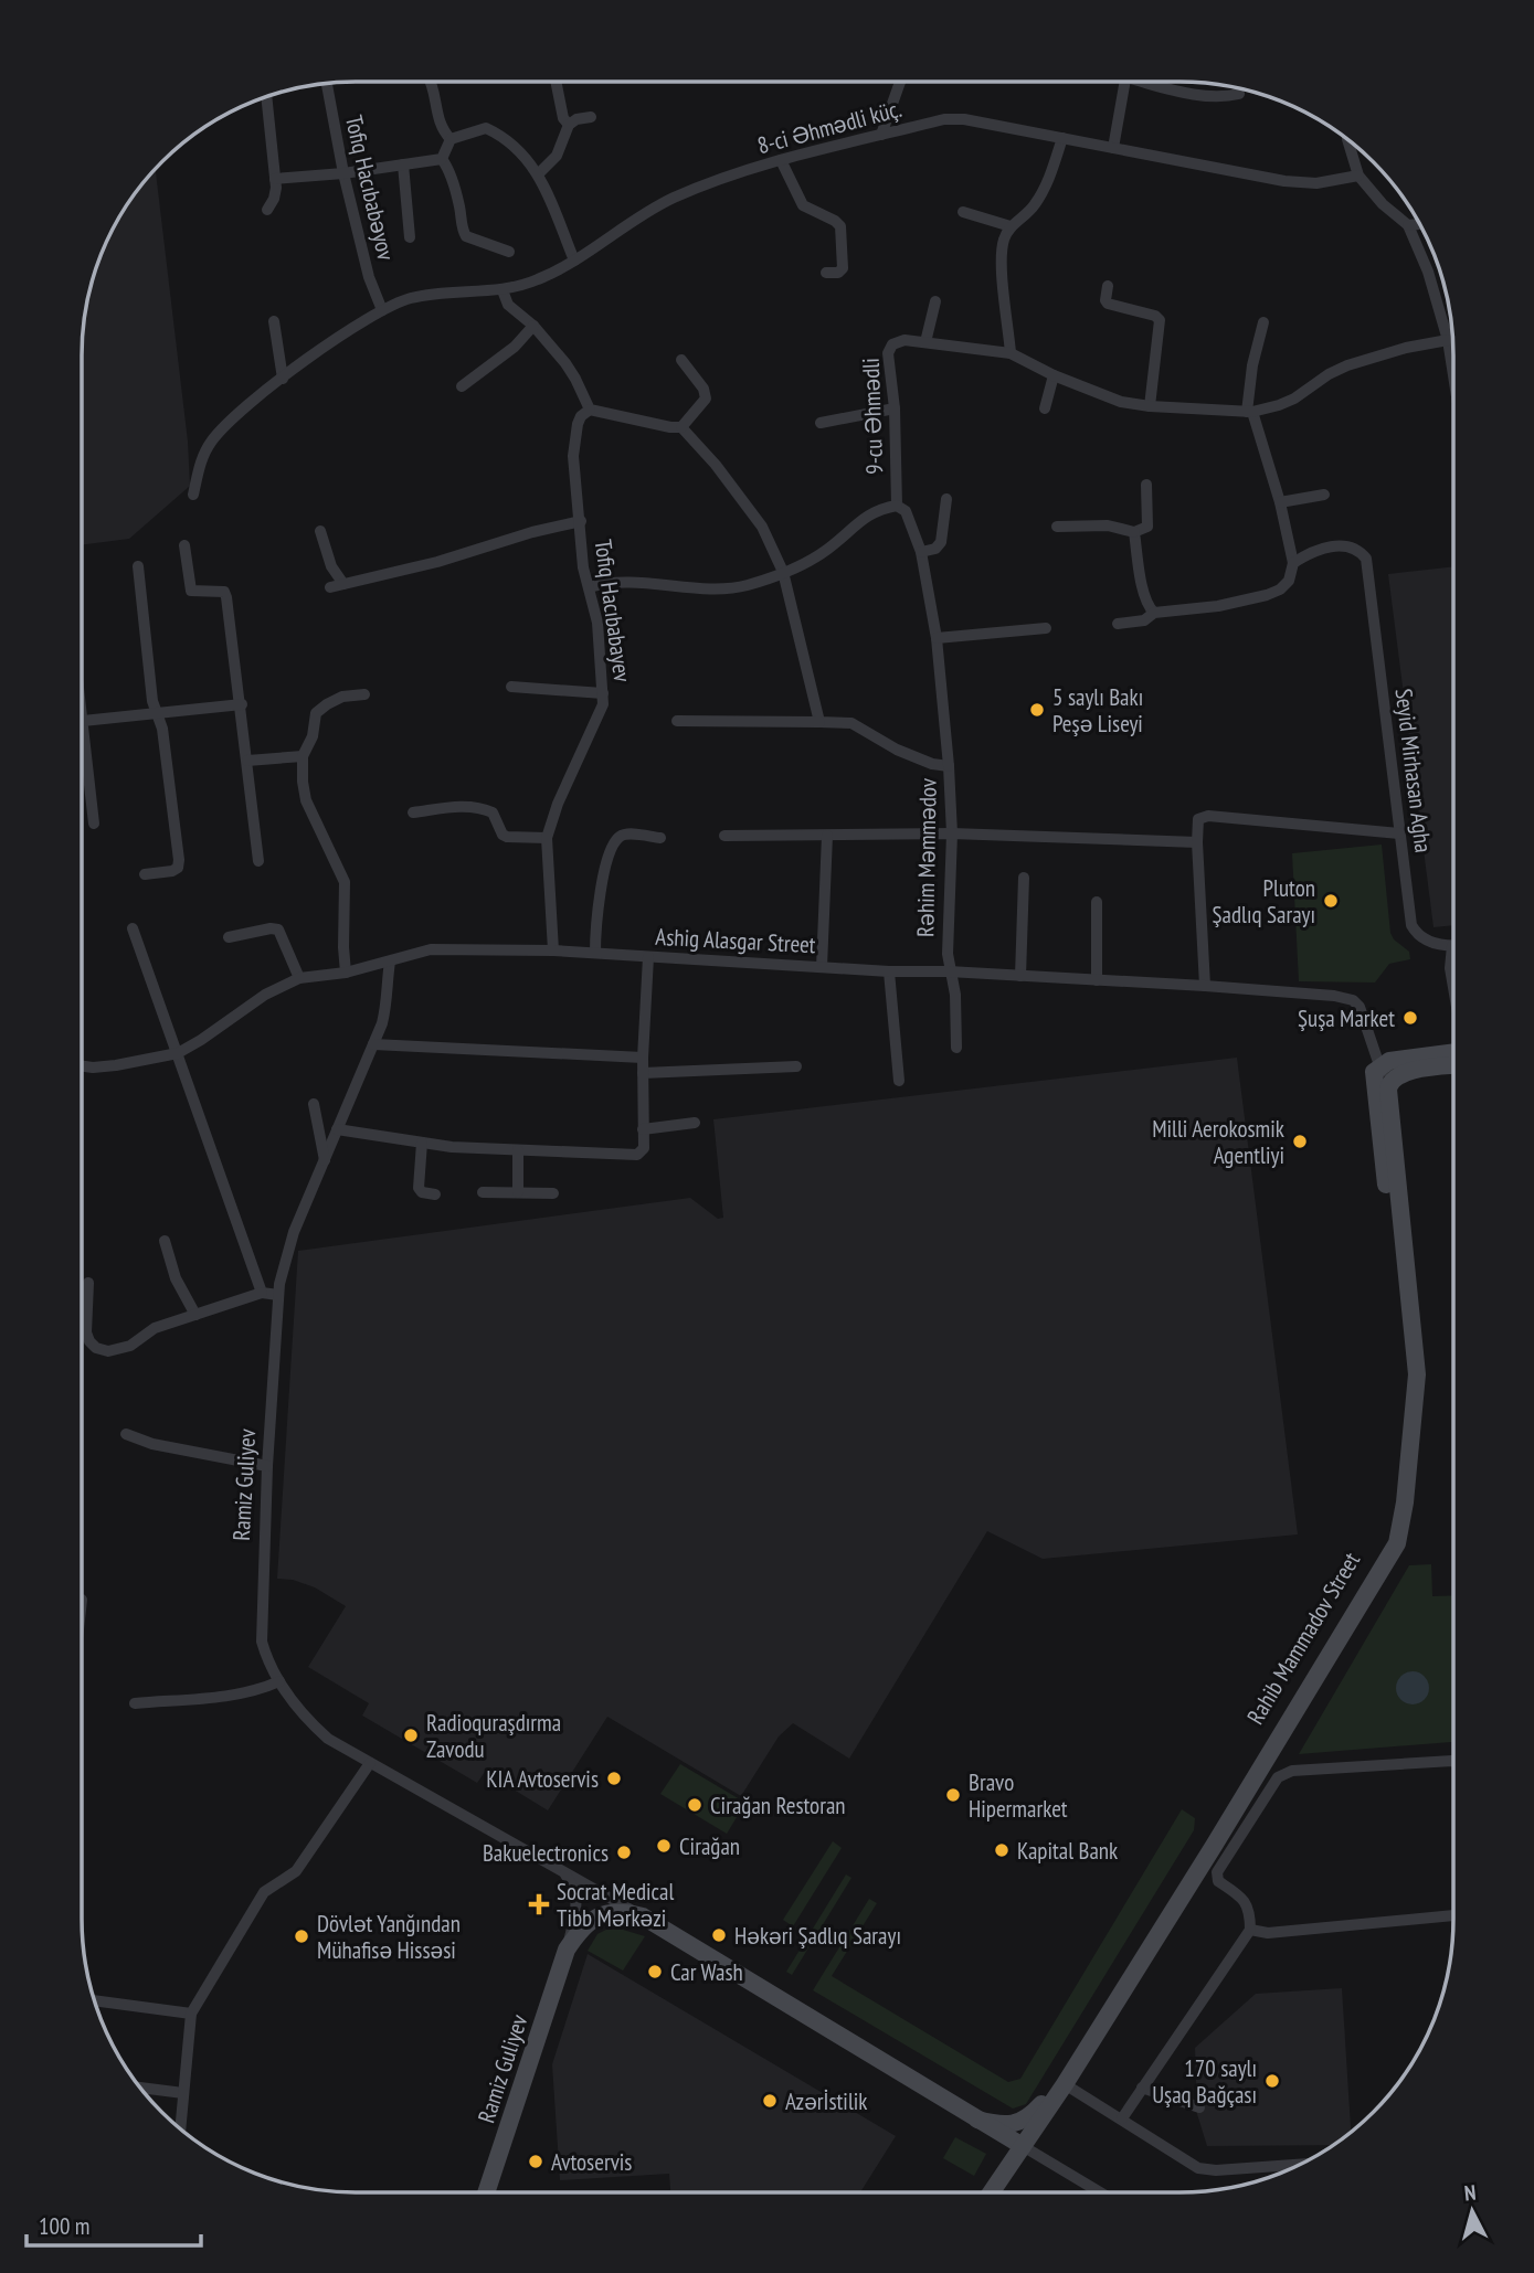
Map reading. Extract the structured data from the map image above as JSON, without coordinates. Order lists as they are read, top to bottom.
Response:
{
  "streets": {
    "main road": ["Ramiz Guliyev", "Rahib Mammadov Street"],
    "street": [
      "8-ci Əhmədli küç.",
      "Tofiq Hacıbabəyov",
      "9-cu Əhmədli",
      "Tofiq Hacıbabayev",
      "Seyid Mirhasan Agha",
      "Rəhim Məmmədov",
      "Ashig Alasgar Street"
    ]
  },
  "crossings": [
    ["8-ci Əhmədli küç.", "Tofiq Hacıbabəyov"],
    ["9-cu Əhmədli", "Tofiq Hacıbabayev"],
    ["Tofiq Hacıbabayev", "Ashig Alasgar Street"],
    ["Rəhim Məmmədov", "Ashig Alasgar Street"],
    ["Ashig Alasgar Street", "Ramiz Guliyev"],
    ["Ashig Alasgar Street", "Rahib Mammadov Street"]
  ],
  "places": {
    "other": [
      "5 saylı Bakı Peşə Liseyi",
      "Pluton Şadlıq Sarayı",
      "Şuşa Market",
      "Milli Aerokosmik Agentliyi",
      "Radioquraşdırma Zavodu",
      "KIA Avtoservis",
      "Bravo Hipermarket",
      "Cirağan Restoran",
      "Cirağan",
      "Kapital Bank",
      "Bakuelectronics",
      "Həkəri Şadlıq Sarayı",
      "Dövlət Yanğından Mühafisə Hissəsi",
      "Car Wash",
      "170 saylı Uşaq Bağçası",
      "Azərİstilik",
      "Avtoservis"
    ],
    "health": ["Socrat Medical Tibb Mərkəzi"]
  },
  "scale_bar": "100 m",
  "north": "top"
}
